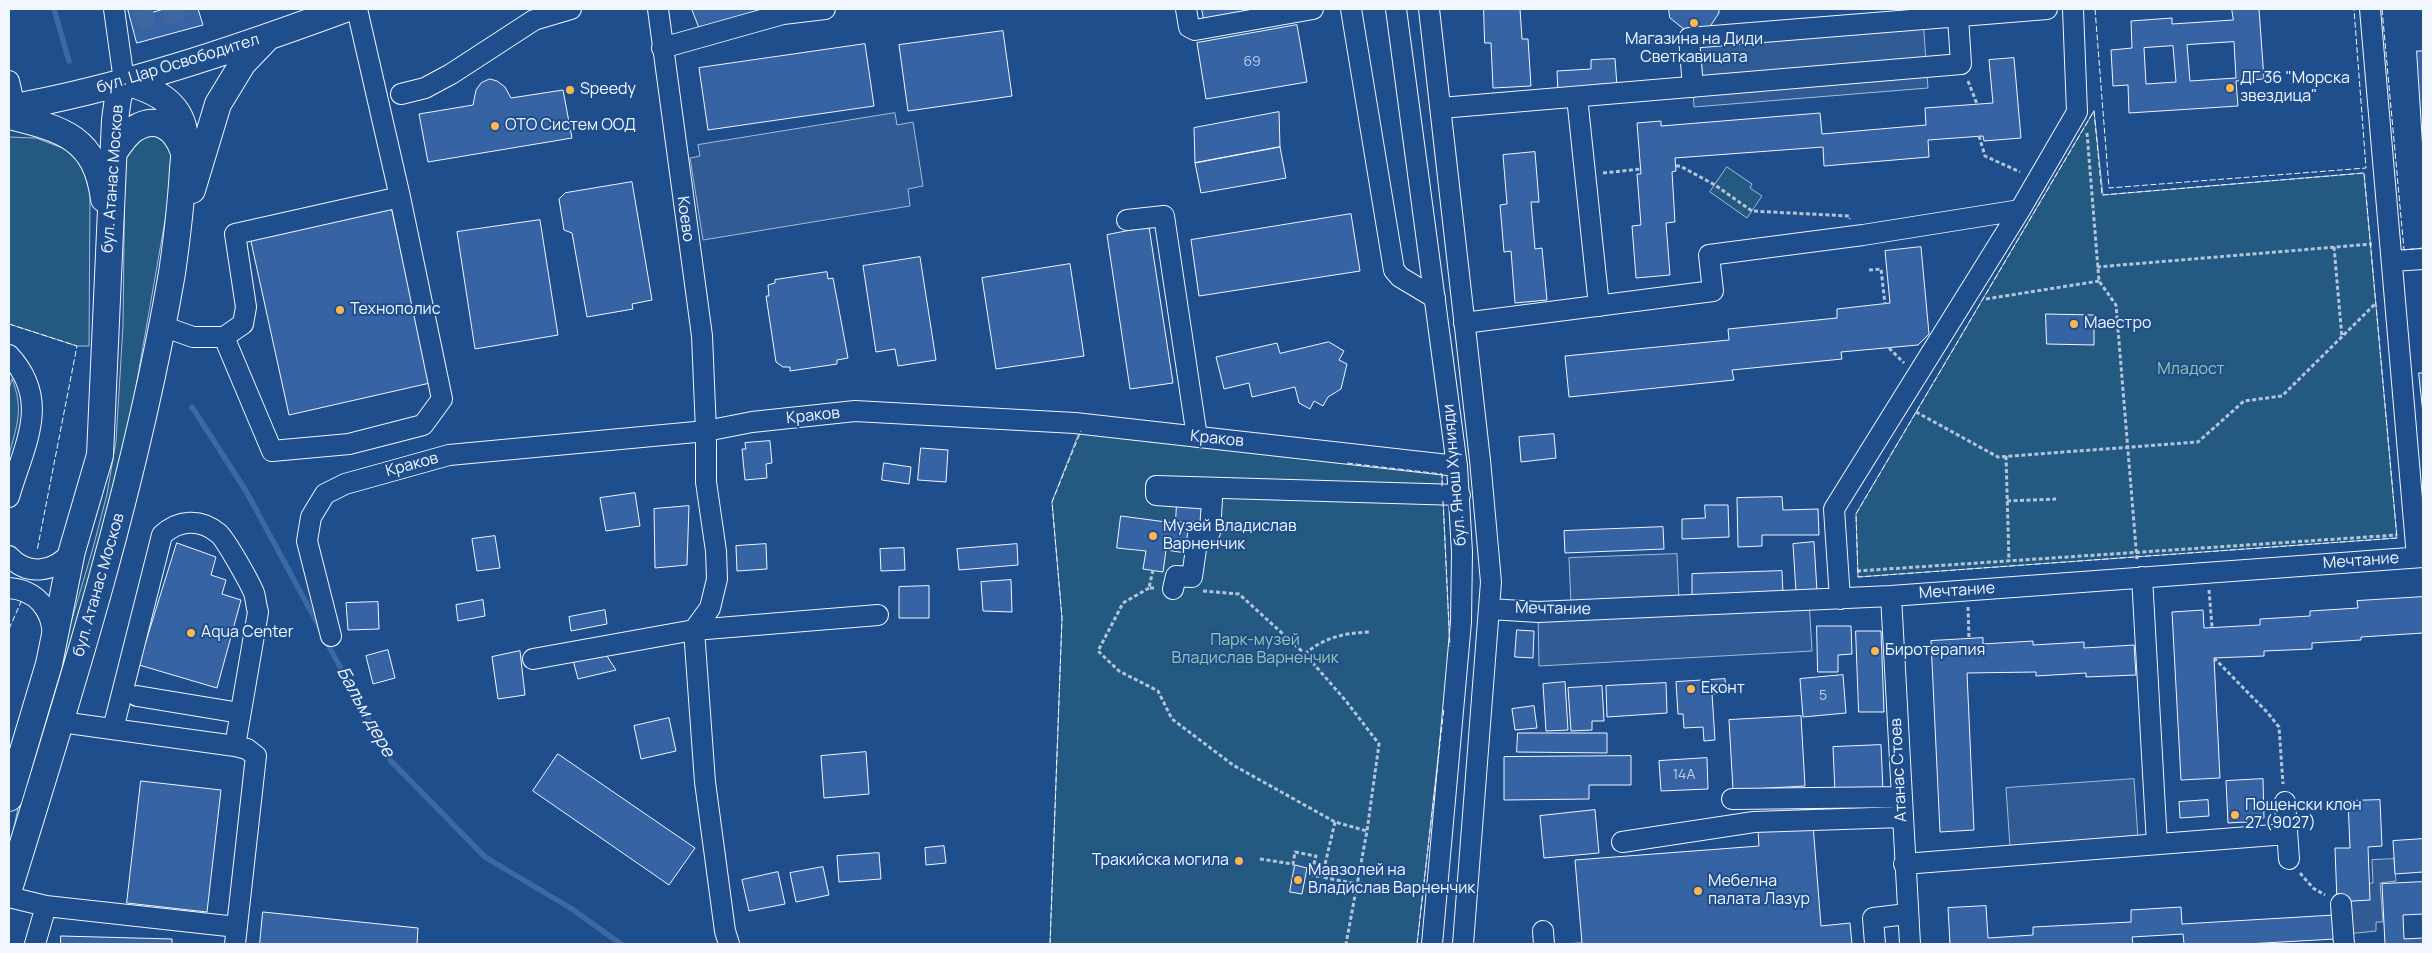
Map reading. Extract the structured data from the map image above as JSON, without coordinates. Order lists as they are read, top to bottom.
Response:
{
  "streets": {
    "main road": ["бул. Цар Освободител", "бул. Атанас Москов"],
    "street": [
      "Коево",
      "Краков",
      "бул. Янош Хунияди",
      "Мечтание",
      "Атанас Стоев"
    ]
  },
  "crossings": [
    ["бул. Цар Освободител", "бул. Атанас Москов"],
    ["Коево", "Краков"],
    ["Краков", "бул. Янош Хунияди"],
    ["бул. Янош Хунияди", "Мечтание"],
    ["Мечтание", "Атанас Стоев"]
  ],
  "water": ["Балъм дере"],
  "parks": ["Младост", "Парк-музей Владислав Варненчик"],
  "places": [
    "Магазина на Диди Светкавицата",
    "ДГ 36 \"Морска звездица\"",
    "Speedy",
    "ОТО Систем ООД",
    "Технополис",
    "Маестро",
    "Музей Владислав Варненчик",
    "Aqua Center",
    "Биротерапия",
    "Еконт",
    "Пощенски клон 27 (9027)",
    "Тракийска могила",
    "Мавзолей на Владислав Варненчик",
    "Мебелна палата Лазур"
  ],
  "house_numbers": ["69", "5", "14А"]
}
